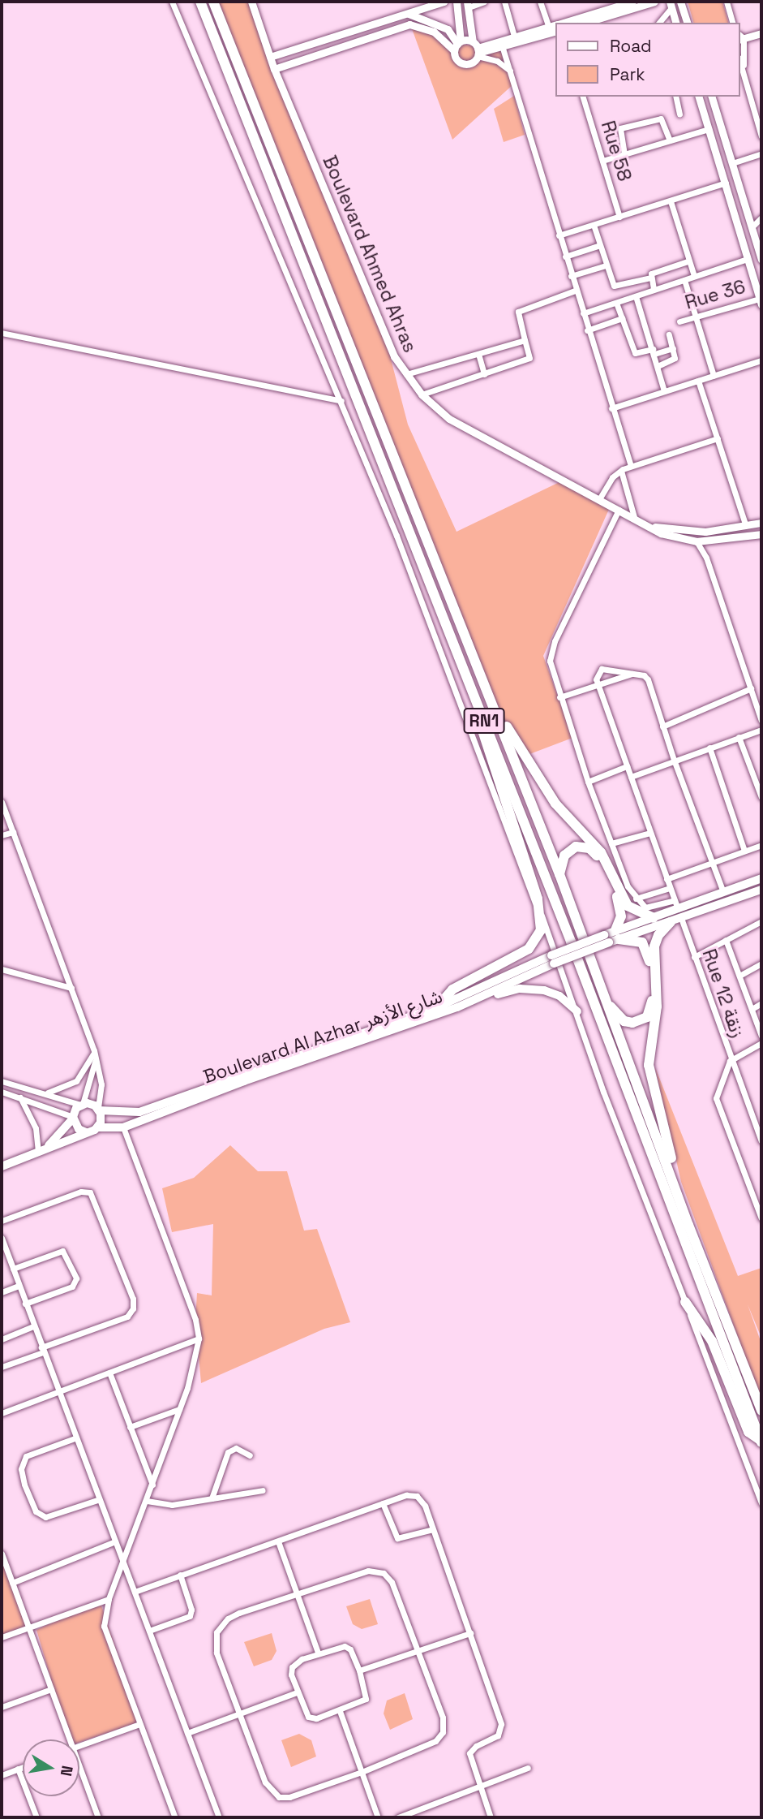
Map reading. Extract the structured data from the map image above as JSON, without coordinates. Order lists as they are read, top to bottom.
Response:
{
  "streets": {
    "highway": ["RN1"],
    "main road": ["Boulevard Al Azhar شارع الأزهر"],
    "street": [
      "Rue 58",
      "Boulevard Ahmed Ahras",
      "Rue 36",
      "Rue 12 زنقة"
    ]
  },
  "legend": ["Road", "Park"],
  "north": "right"
}
